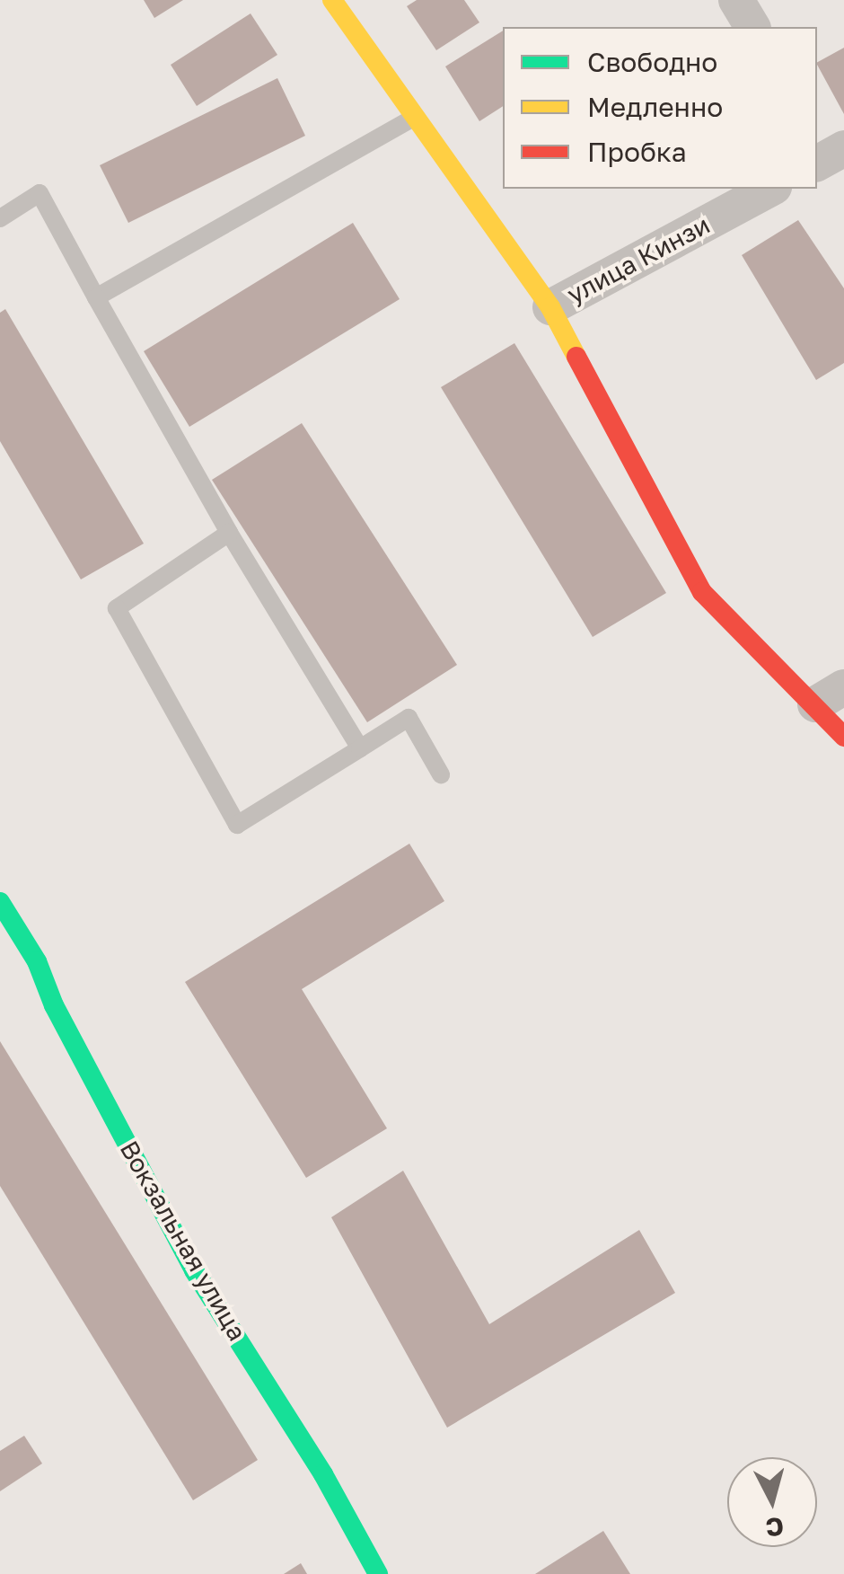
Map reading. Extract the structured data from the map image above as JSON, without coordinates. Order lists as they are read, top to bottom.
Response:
{
  "streets": {
    "street": ["улица Кинзи", "Вокзальная улица"]
  },
  "legend": ["Свободно", "Медленно", "Пробка"],
  "north": "bottom"
}
